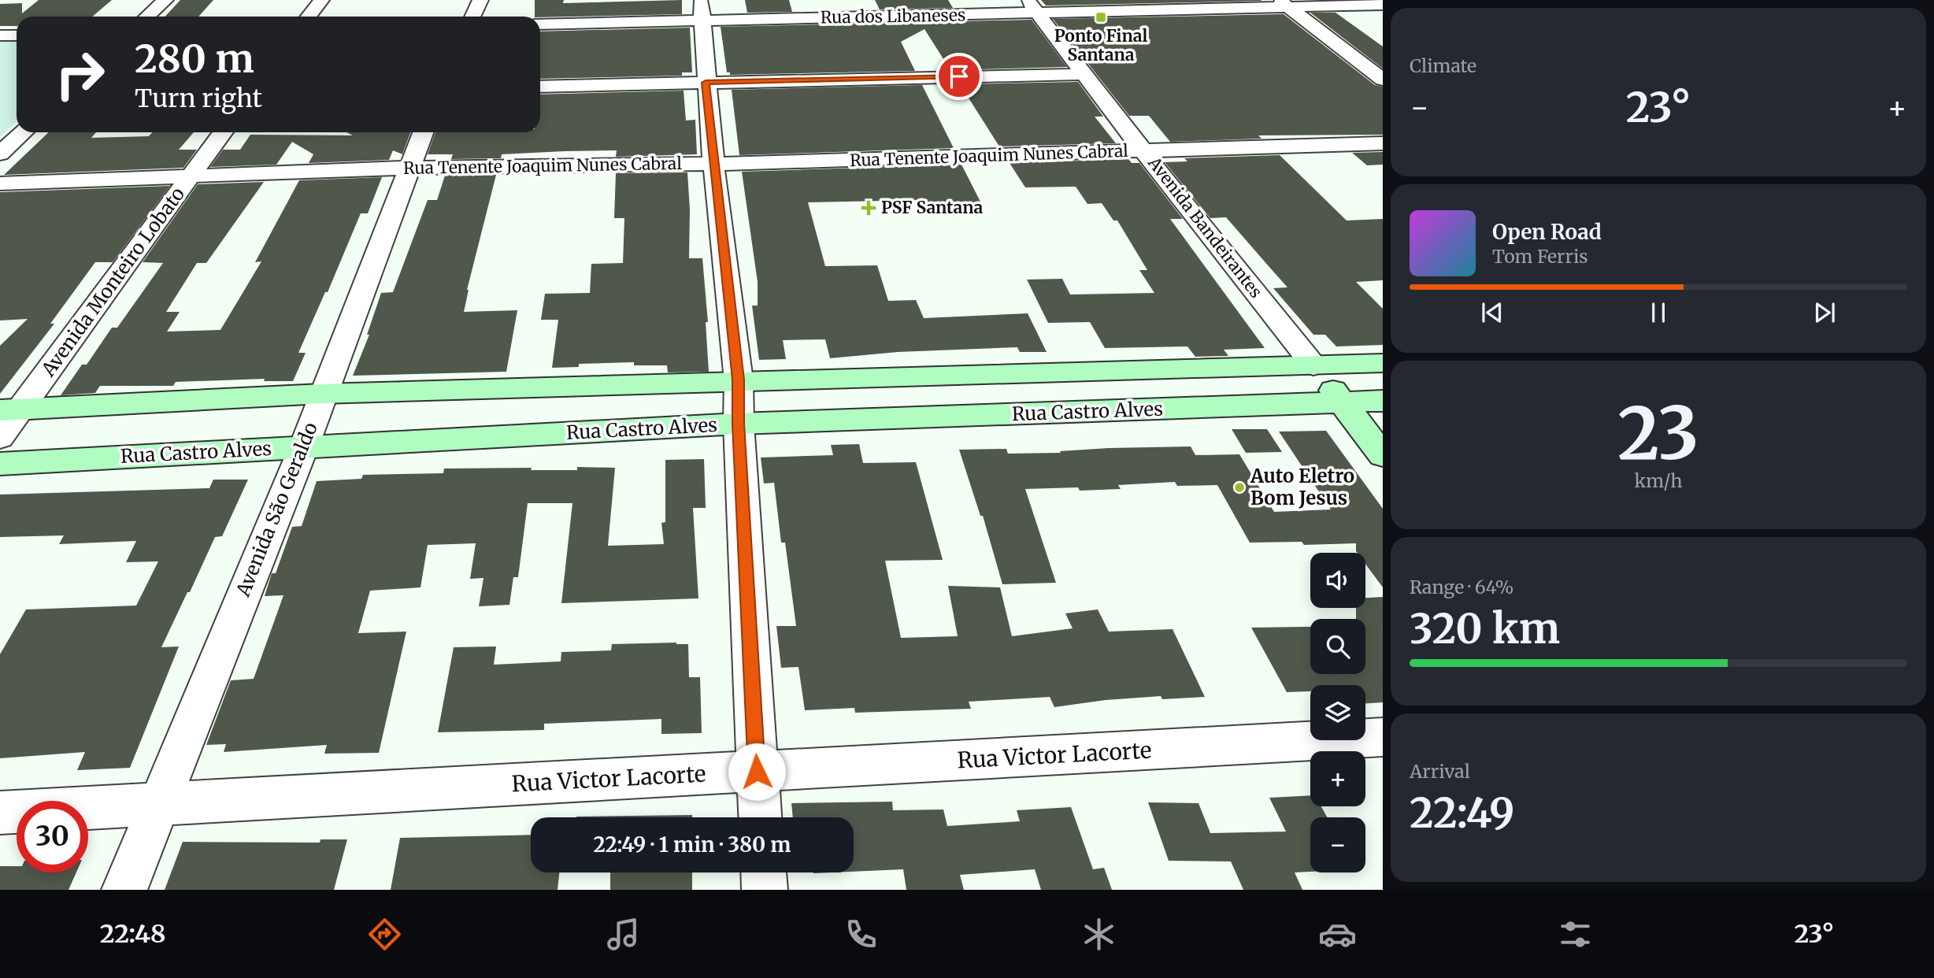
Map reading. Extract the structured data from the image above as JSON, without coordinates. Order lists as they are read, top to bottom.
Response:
{
  "streets": {
    "main road": ["Avenida Bandeirantes", "Rua Castro Alves"],
    "street": [
      "Rua dos Libaneses",
      "Rua Tenente Joaquim Nunes Cabral",
      "Avenida Monteiro Lobato",
      "Avenida São Geraldo",
      "Rua Victor Lacorte"
    ]
  },
  "crossings": [
    ["Rua dos Libaneses", "Avenida Bandeirantes"],
    ["Rua Tenente Joaquim Nunes Cabral", "Avenida Bandeirantes"],
    ["Rua Tenente Joaquim Nunes Cabral", "Avenida Monteiro Lobato"],
    ["Rua Tenente Joaquim Nunes Cabral", "Avenida São Geraldo"],
    ["Avenida Bandeirantes", "Rua Castro Alves"],
    ["Avenida Monteiro Lobato", "Rua Castro Alves"],
    ["Rua Castro Alves", "Avenida São Geraldo"],
    ["Avenida São Geraldo", "Rua Victor Lacorte"]
  ],
  "places": {
    "transit": ["Ponto Final Santana"],
    "health": ["PSF Santana"],
    "other": ["Auto Eletro Bom Jesus"]
  },
  "page": {
    "tile": [
      "Climate",
      ["23", "km/h"],
      ["Range · 64%", "320 km"],
      ["Arrival", "22:49"]
    ],
    "turn": ["280 m", "Turn right"],
    "heat": ["−", "23°", "+"],
    "song": ["Open Road", "Tom Ferris"],
    "map_buttons": ["+", "−"],
    "limit": "30",
    "trip": "22:49 · 1 min · 380 m",
    "tabs": ["22:48", "23°"]
  }
}
